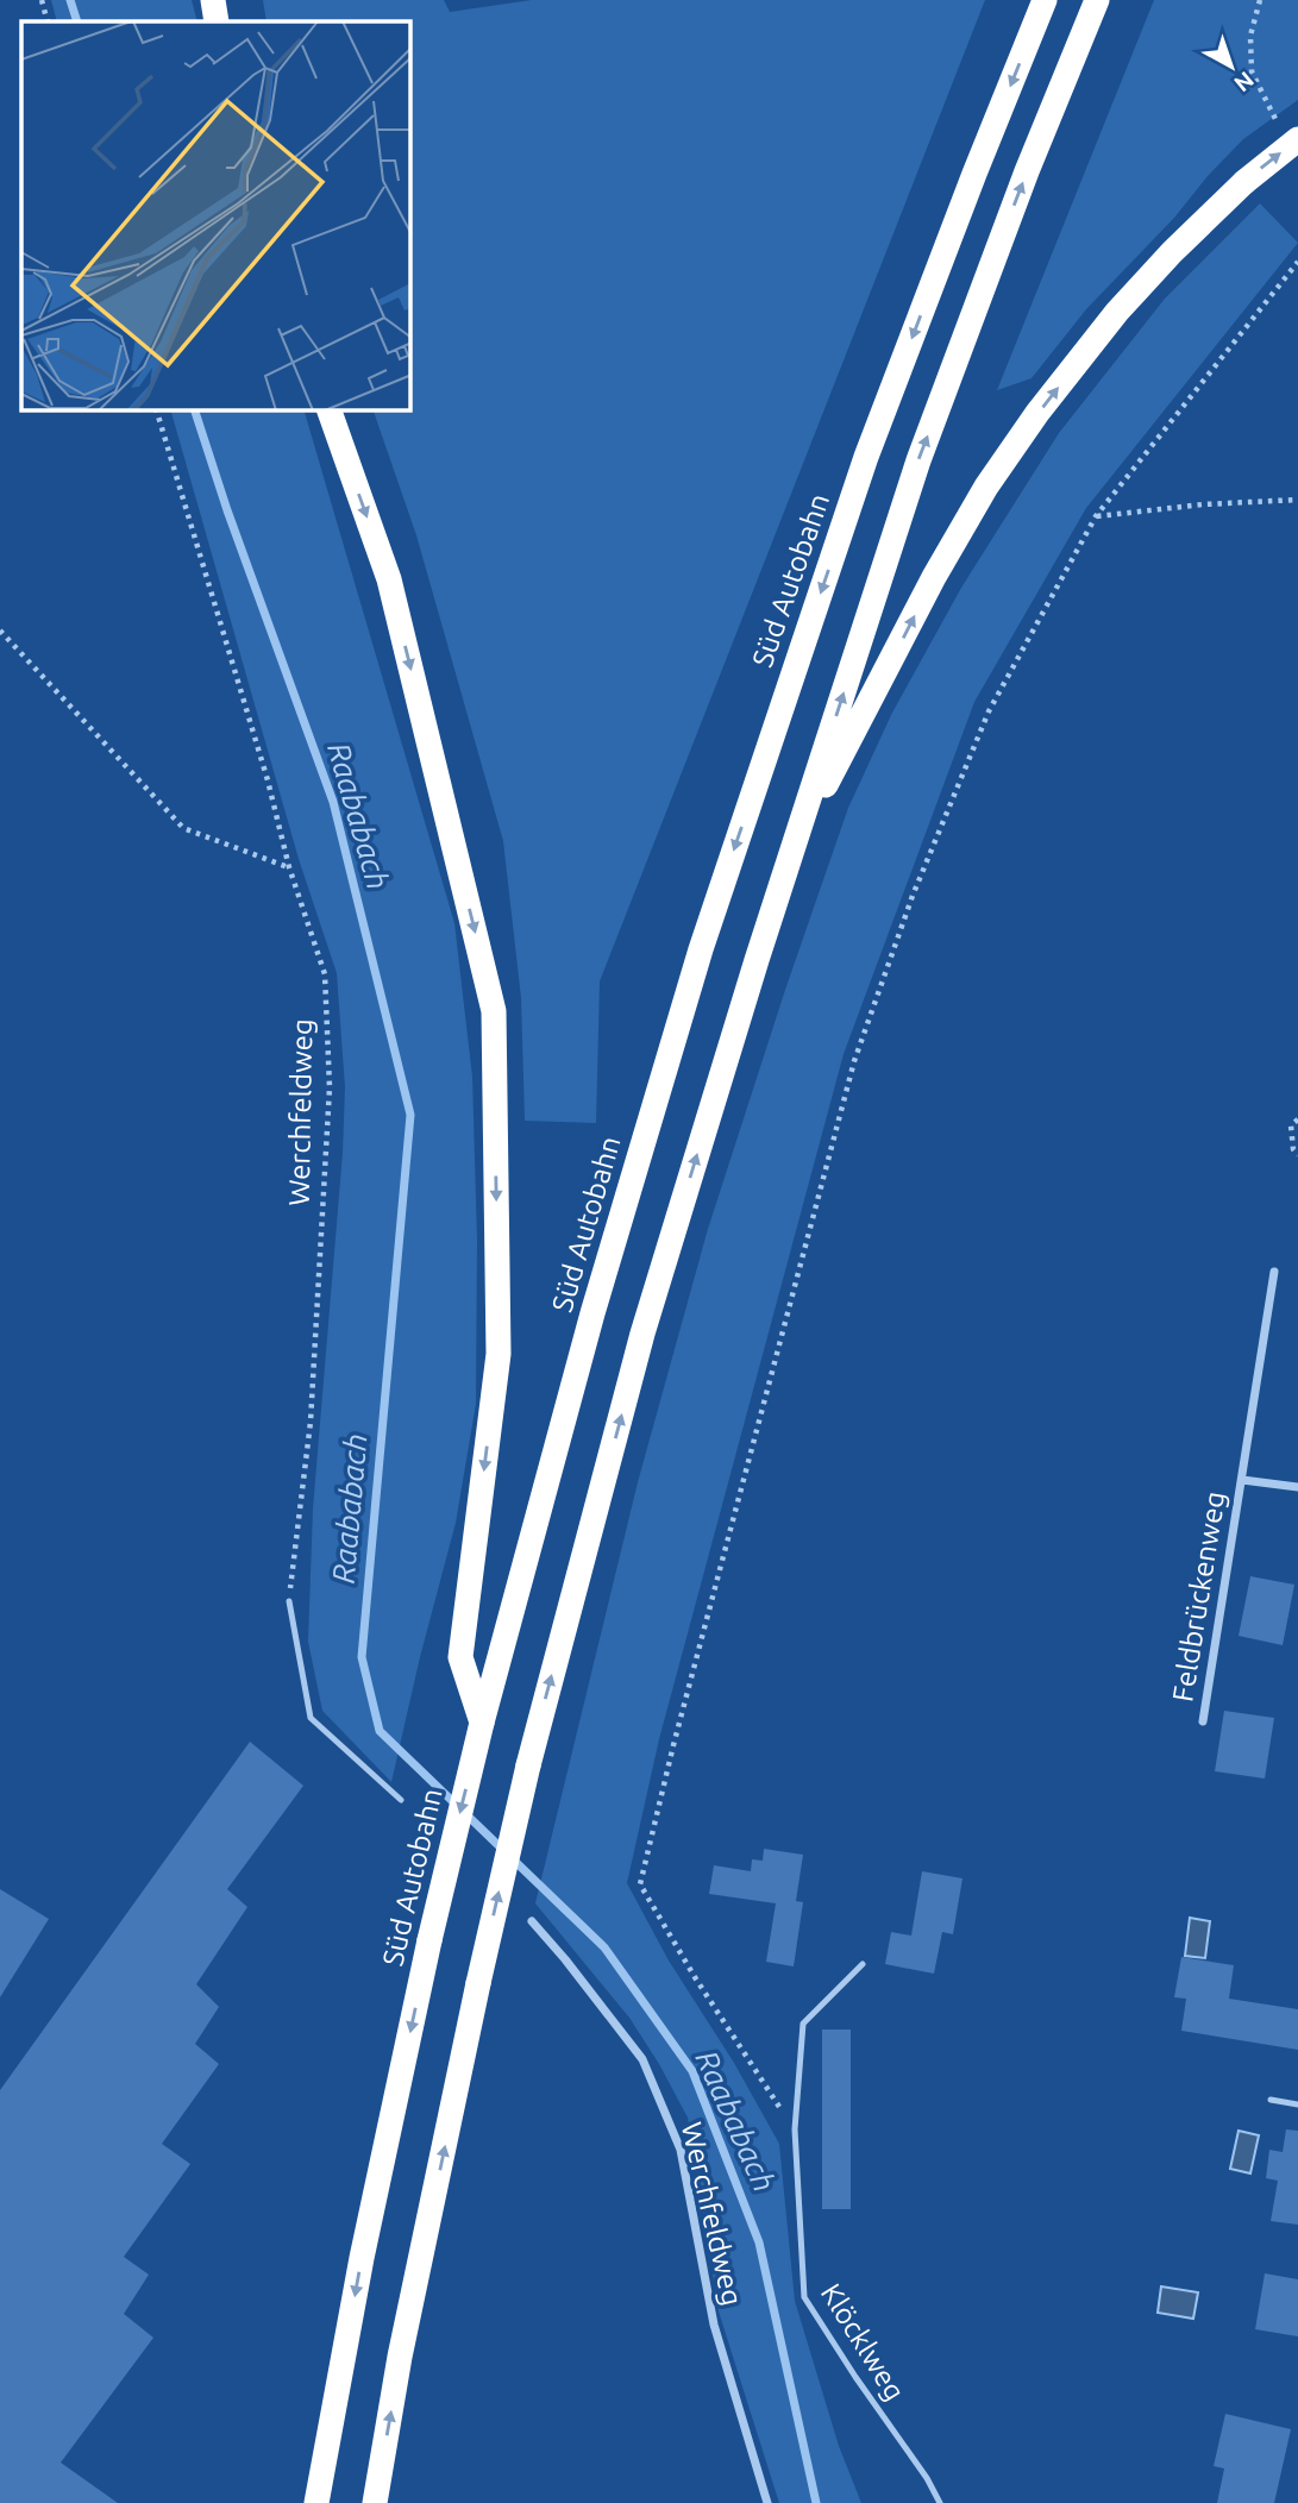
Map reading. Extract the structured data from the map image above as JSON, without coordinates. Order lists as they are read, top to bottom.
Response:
{
  "streets": {
    "highway": ["Süd Autobahn"],
    "street": ["Werchfeldweg", "Feldbrückenweg"],
    "lane": ["Klöcklweg"]
  },
  "water": ["Raababach"],
  "north": "bottom right"
}
